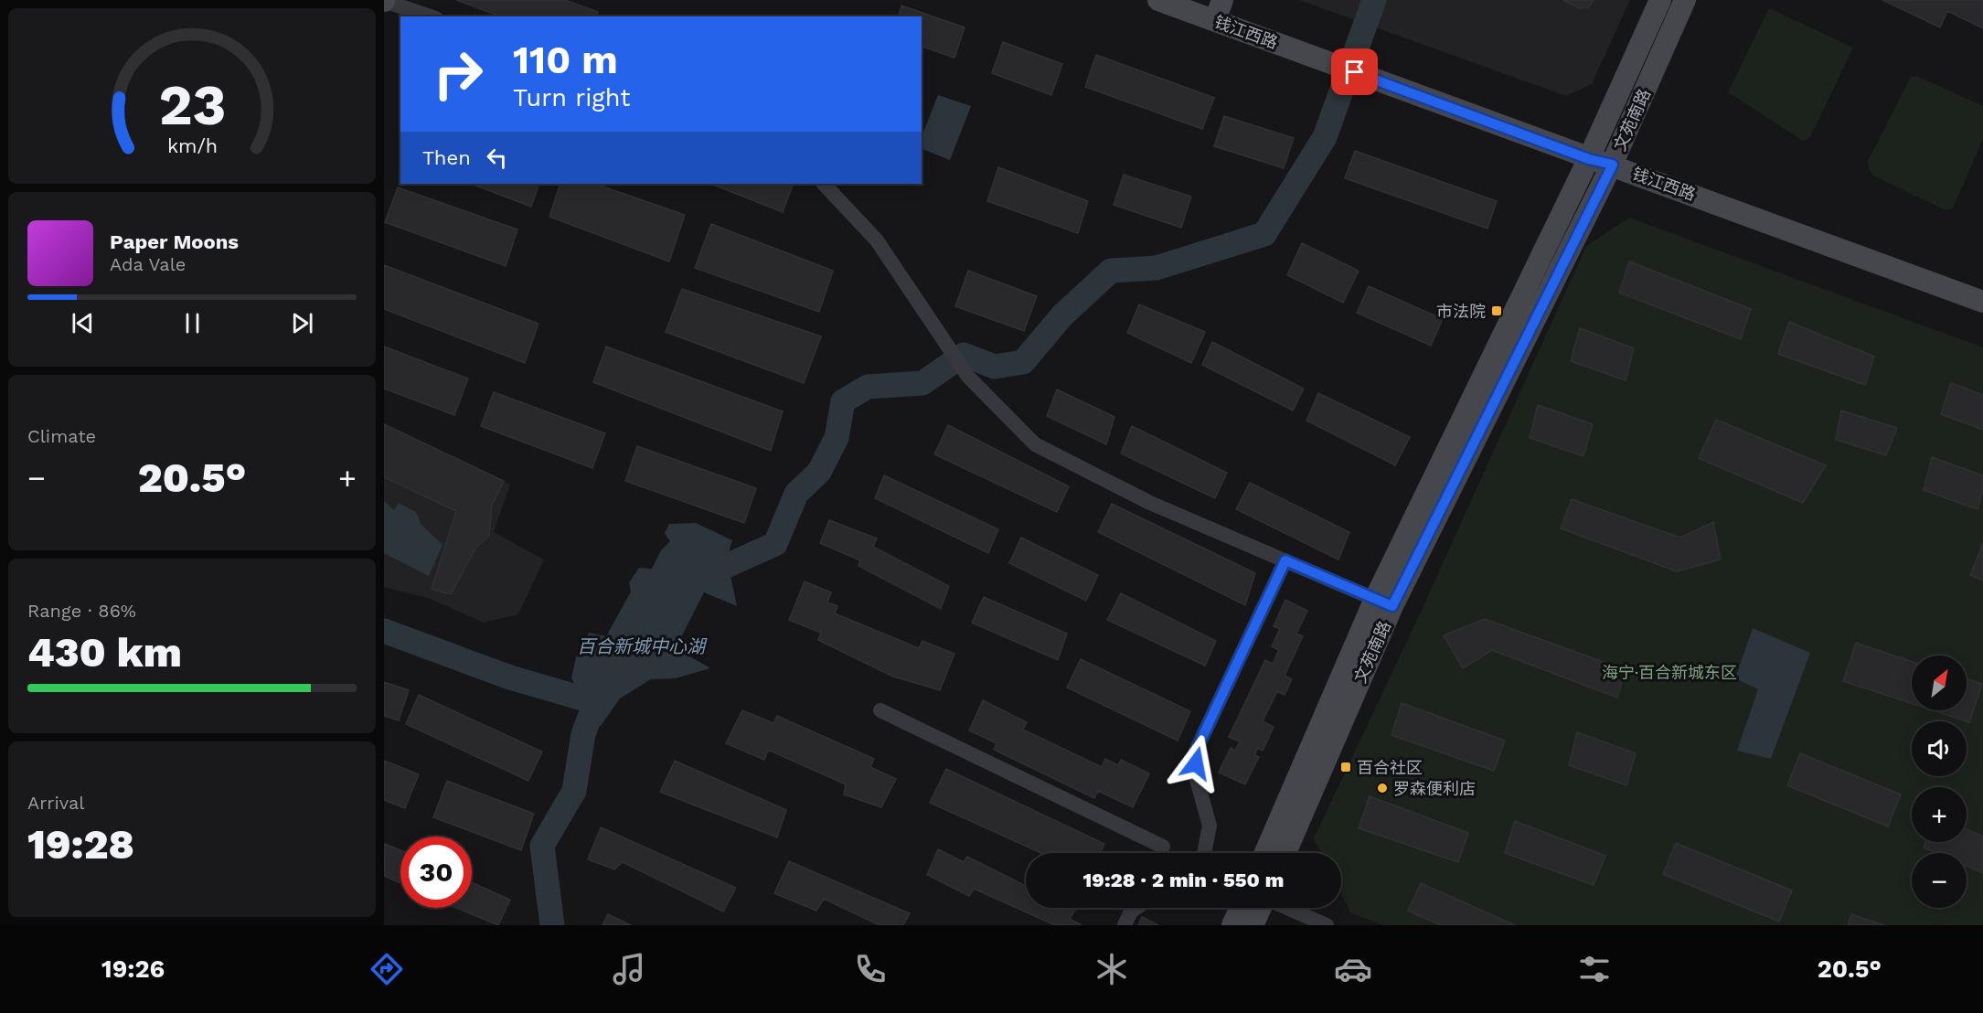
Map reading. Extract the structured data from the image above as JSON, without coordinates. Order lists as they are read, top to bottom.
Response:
{
  "streets": {
    "main road": ["钱江西路", "文苑南路"]
  },
  "crossings": [
    ["钱江西路", "文苑南路"]
  ],
  "water": ["百合新城中心湖"],
  "parks": ["海宁·百合新城东区"],
  "places": {
    "transit": ["市法院", "百合社区"],
    "other": ["罗森便利店"]
  },
  "north": "top right",
  "page": {
    "turn": ["110 m", "Turn right"],
    "then": "Then",
    "song": ["Paper Moons", "Ada Vale"],
    "tile": [
      "Climate",
      ["Range · 86%", "430 km"],
      ["Arrival", "19:28"]
    ],
    "heat": ["−", "20.5°", "+"],
    "map_buttons": ["+", "−"],
    "limit": "30",
    "trip": "19:28 · 2 min · 550 m",
    "tabs": ["19:26", "20.5°"],
    "gauge": ["23", "km/h"]
  }
}
